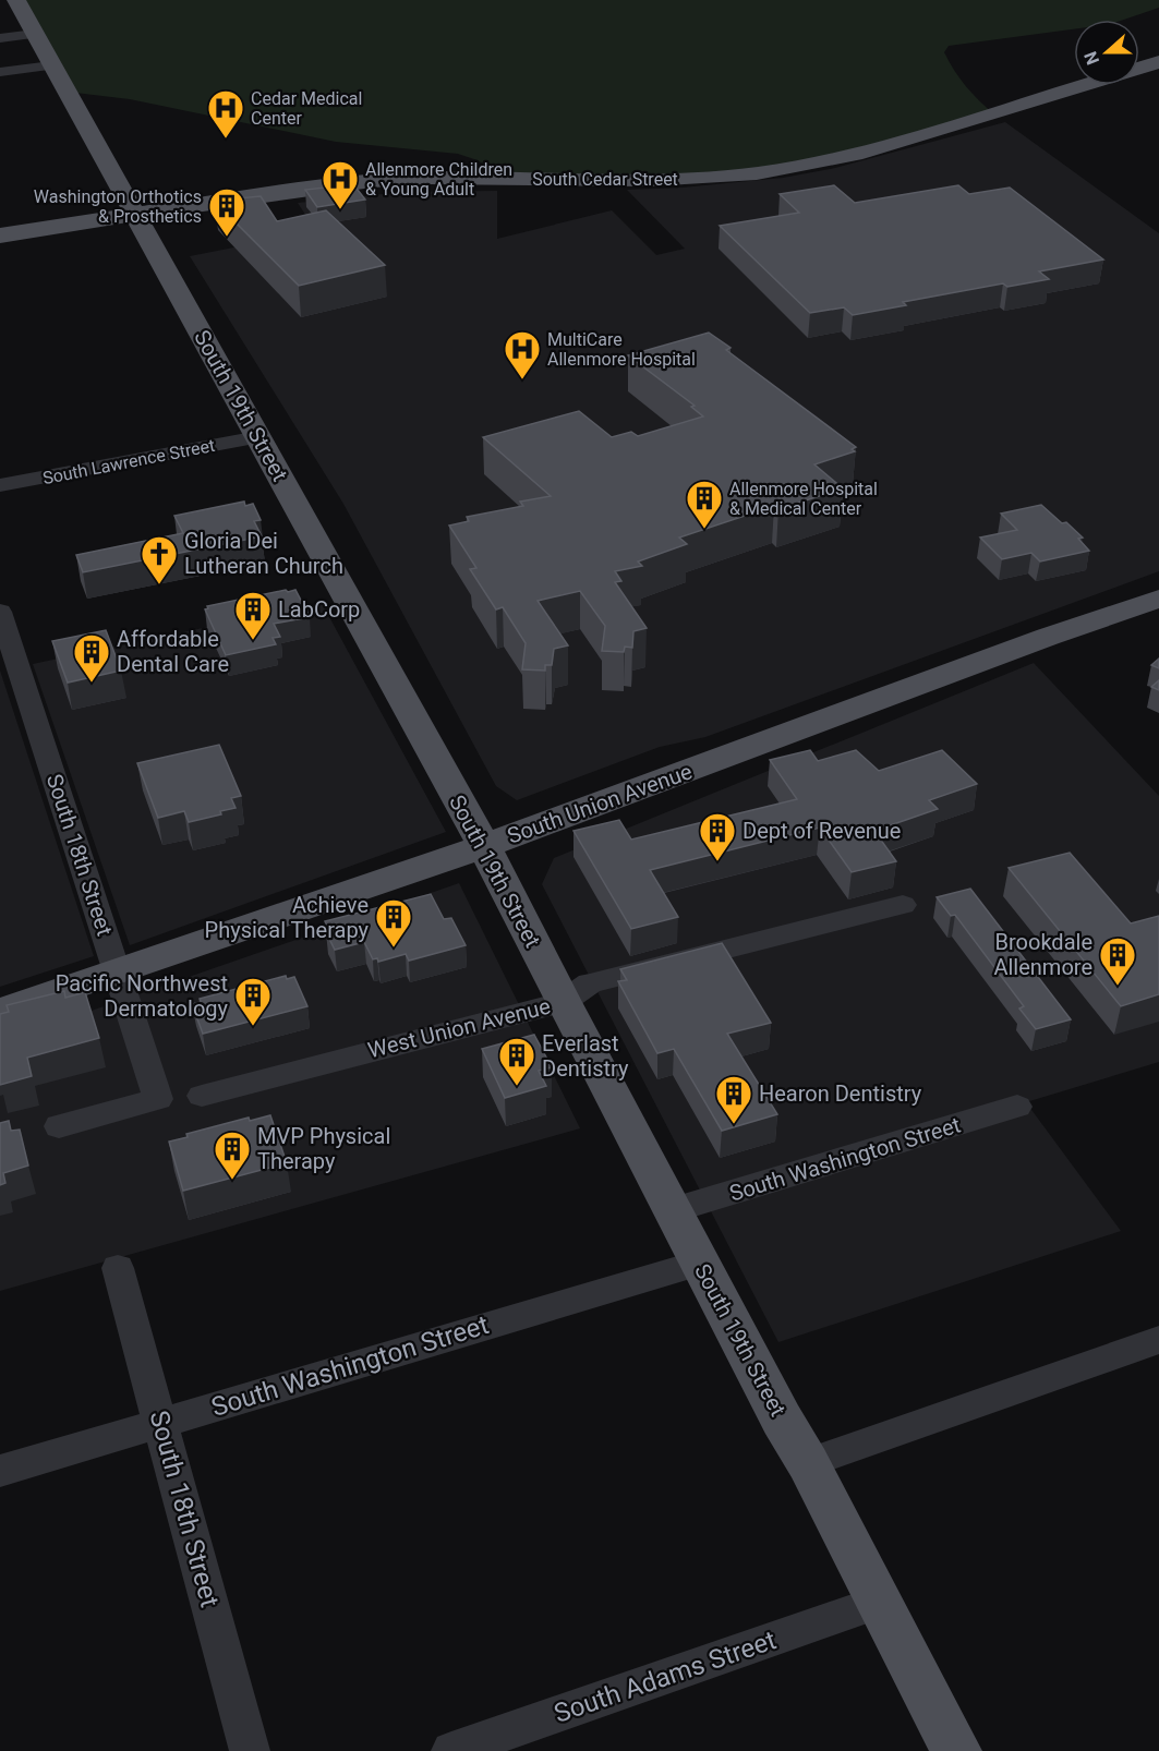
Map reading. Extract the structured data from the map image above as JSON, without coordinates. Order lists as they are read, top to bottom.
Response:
{
  "streets": {
    "main road": ["South Cedar Street", "South 19th Street", "South Union Avenue"],
    "street": [
      "South Lawrence Street",
      "South 18th Street",
      "West Union Avenue",
      "South Washington Street",
      "South Adams Street"
    ]
  },
  "crossings": [
    ["South Cedar Street", "South 19th Street"],
    ["South 19th Street", "South Lawrence Street"],
    ["South 19th Street", "South Union Avenue"],
    ["South 19th Street", "West Union Avenue"],
    ["South 19th Street", "South Washington Street"],
    ["South 19th Street", "South Adams Street"],
    ["South Union Avenue", "South 18th Street"],
    ["South 18th Street", "South Washington Street"]
  ],
  "places": {
    "hospital": ["Cedar Medical Center", "Allenmore Children & Young Adult", "MultiCare Allenmore Hospital"],
    "building": [
      "Washington Orthotics & Prosthetics",
      "Allenmore Hospital & Medical Center",
      "LabCorp",
      "Affordable Dental Care",
      "Dept of Revenue",
      "Achieve Physical Therapy",
      "Brookdale Allenmore",
      "Pacific Northwest Dermatology",
      "Everlast Dentistry",
      "Hearon Dentistry",
      "MVP Physical Therapy"
    ],
    "church": ["Gloria Dei Lutheran Church"]
  },
  "north": "left"
}
